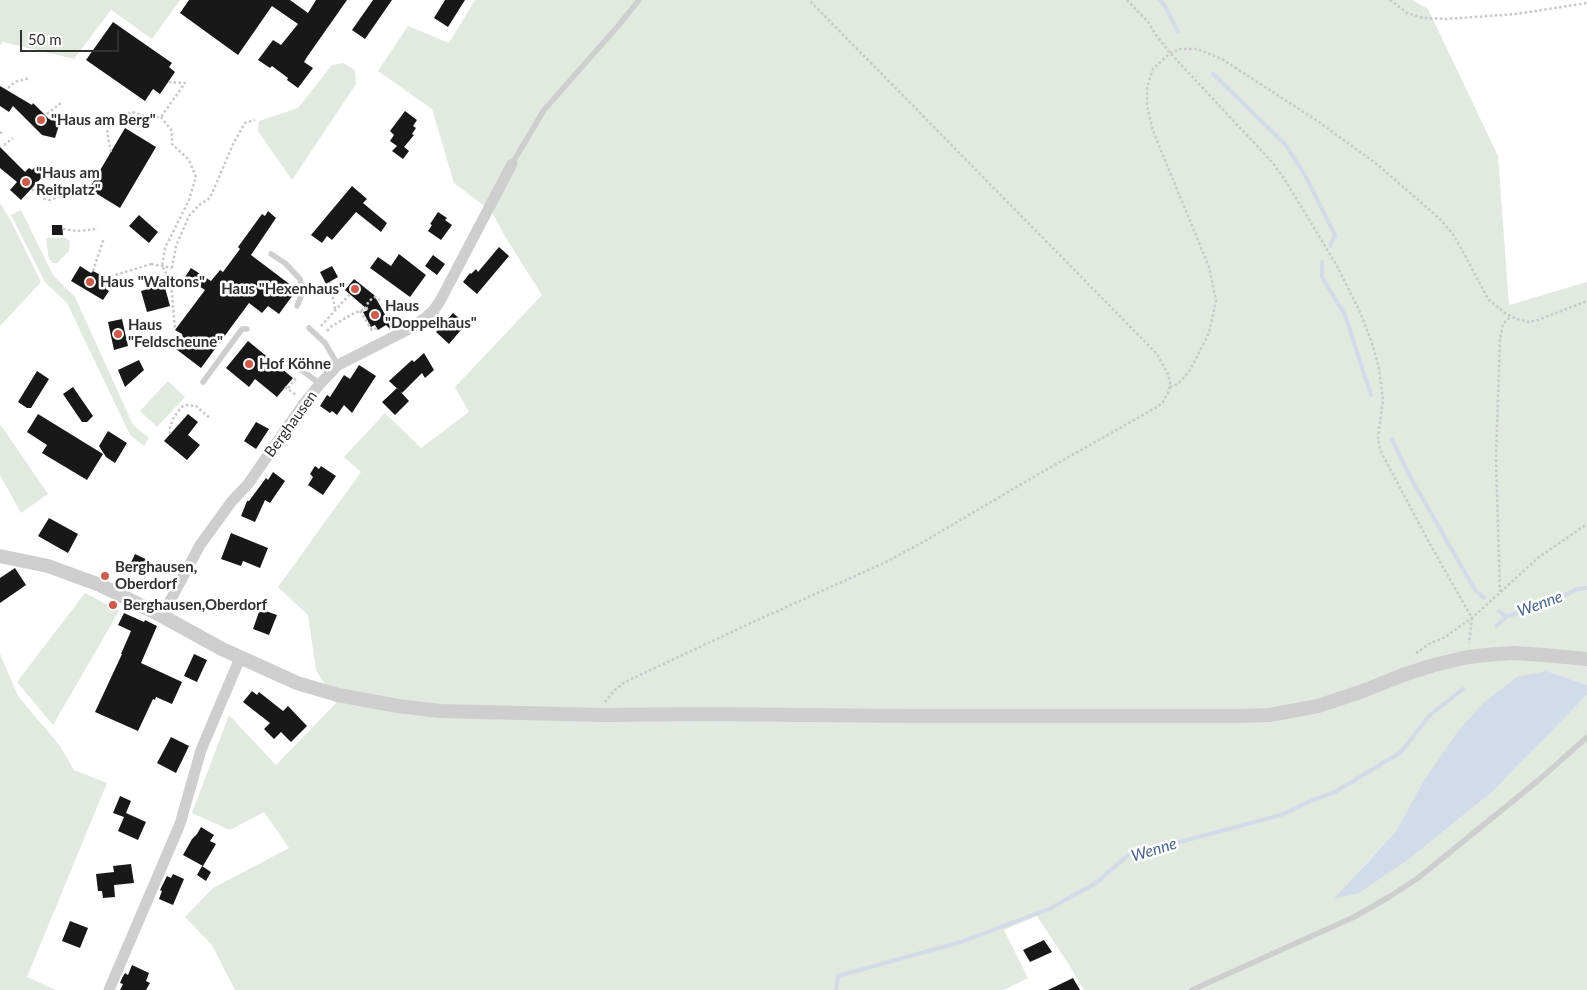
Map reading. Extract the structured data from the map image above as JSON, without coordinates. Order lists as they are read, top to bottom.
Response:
{
  "streets": {
    "street": ["Berghausen"]
  },
  "water": ["Wenne"],
  "places": [
    "\"Haus am Berg\"",
    "\"Haus am Reitplatz\"",
    "Haus \"Waltons\"",
    "Haus \"Hexenhaus\"",
    "Haus \"Doppelhaus\"",
    "Haus \"Feldscheune\"",
    "Hof Köhne",
    "Berghausen, Oberdorf",
    "Berghausen,Oberdorf"
  ],
  "scale_bar": "50 m"
}
